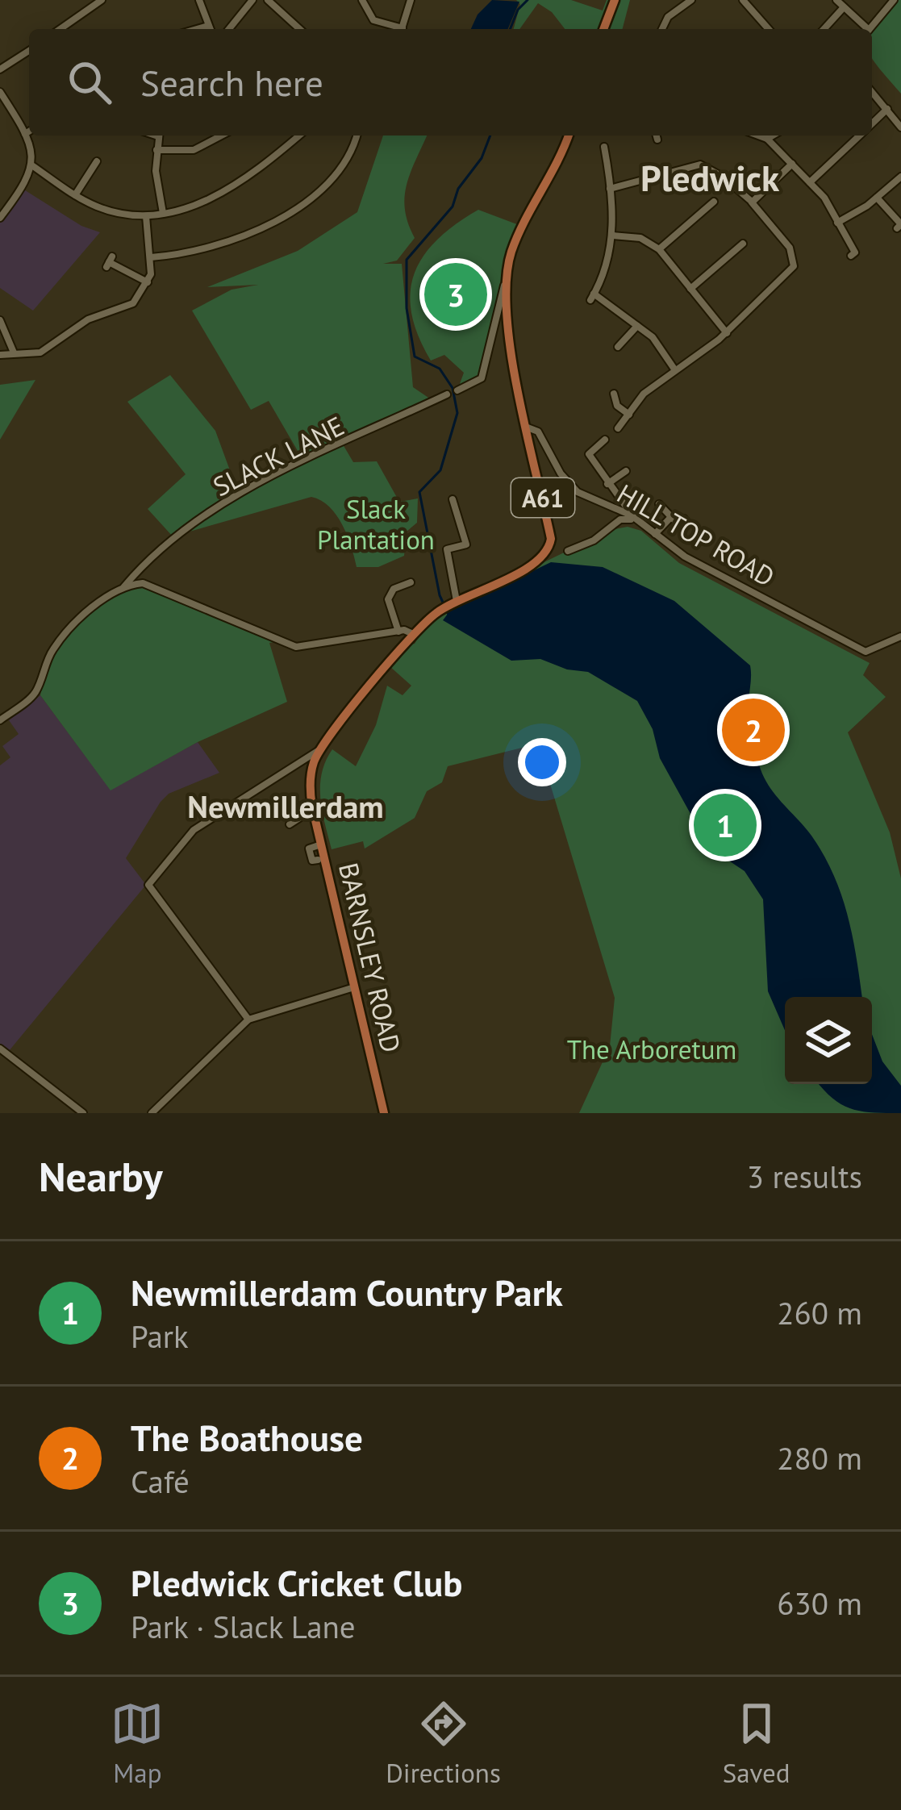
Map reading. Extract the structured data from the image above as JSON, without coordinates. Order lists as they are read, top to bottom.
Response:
{
  "streets": {
    "main road": ["A61", "BARNSLEY ROAD"],
    "street": ["SLACK LANE", "HILL TOP ROAD"]
  },
  "crossings": [
    ["HILL TOP ROAD", "BARNSLEY ROAD"]
  ],
  "districts": ["Pledwick", "Newmillerdam"],
  "parks": ["Slack Plantation", "The Arboretum"],
  "page": {
    "search": "Search here",
    "pins": ["3", "2", "1"],
    "heading": ["Nearby", "3 results"],
    "list": [
      {
        "mark": "1",
        "name": "Newmillerdam Country Park",
        "note": "Park",
        "value": "260 m"
      },
      {
        "mark": "2",
        "name": "The Boathouse",
        "note": "Café",
        "value": "280 m"
      },
      {
        "mark": "3",
        "name": "Pledwick Cricket Club",
        "note": "Park · Slack Lane",
        "value": "630 m"
      }
    ],
    "nav": ["Map", "Directions", "Saved"]
  }
}
